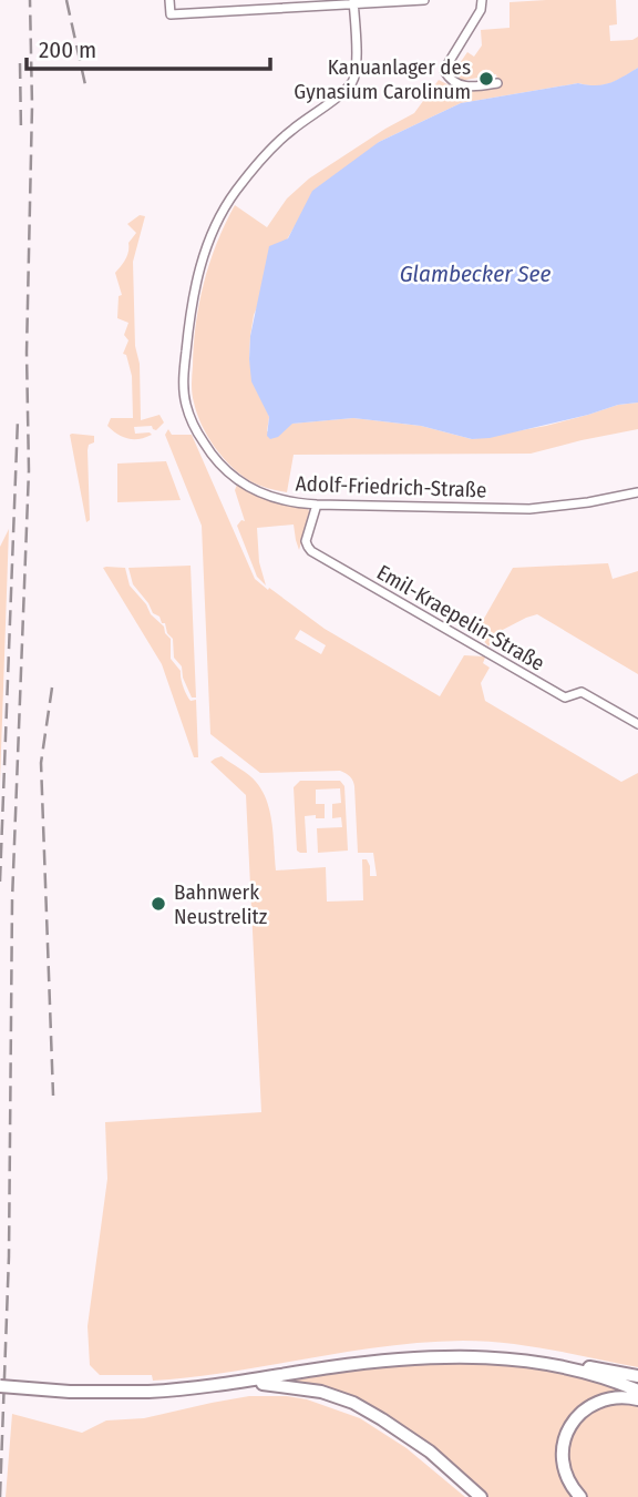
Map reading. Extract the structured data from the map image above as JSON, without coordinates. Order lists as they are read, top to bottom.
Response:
{
  "streets": {
    "street": ["Adolf-Friedrich-Straße", "Emil-Kraepelin-Straße"]
  },
  "crossings": [
    ["Adolf-Friedrich-Straße", "Emil-Kraepelin-Straße"]
  ],
  "water": ["Glambecker See"],
  "places": ["Kanuanlager des Gynasium Carolinum", "Bahnwerk Neustrelitz"],
  "scale_bar": "200 m"
}
